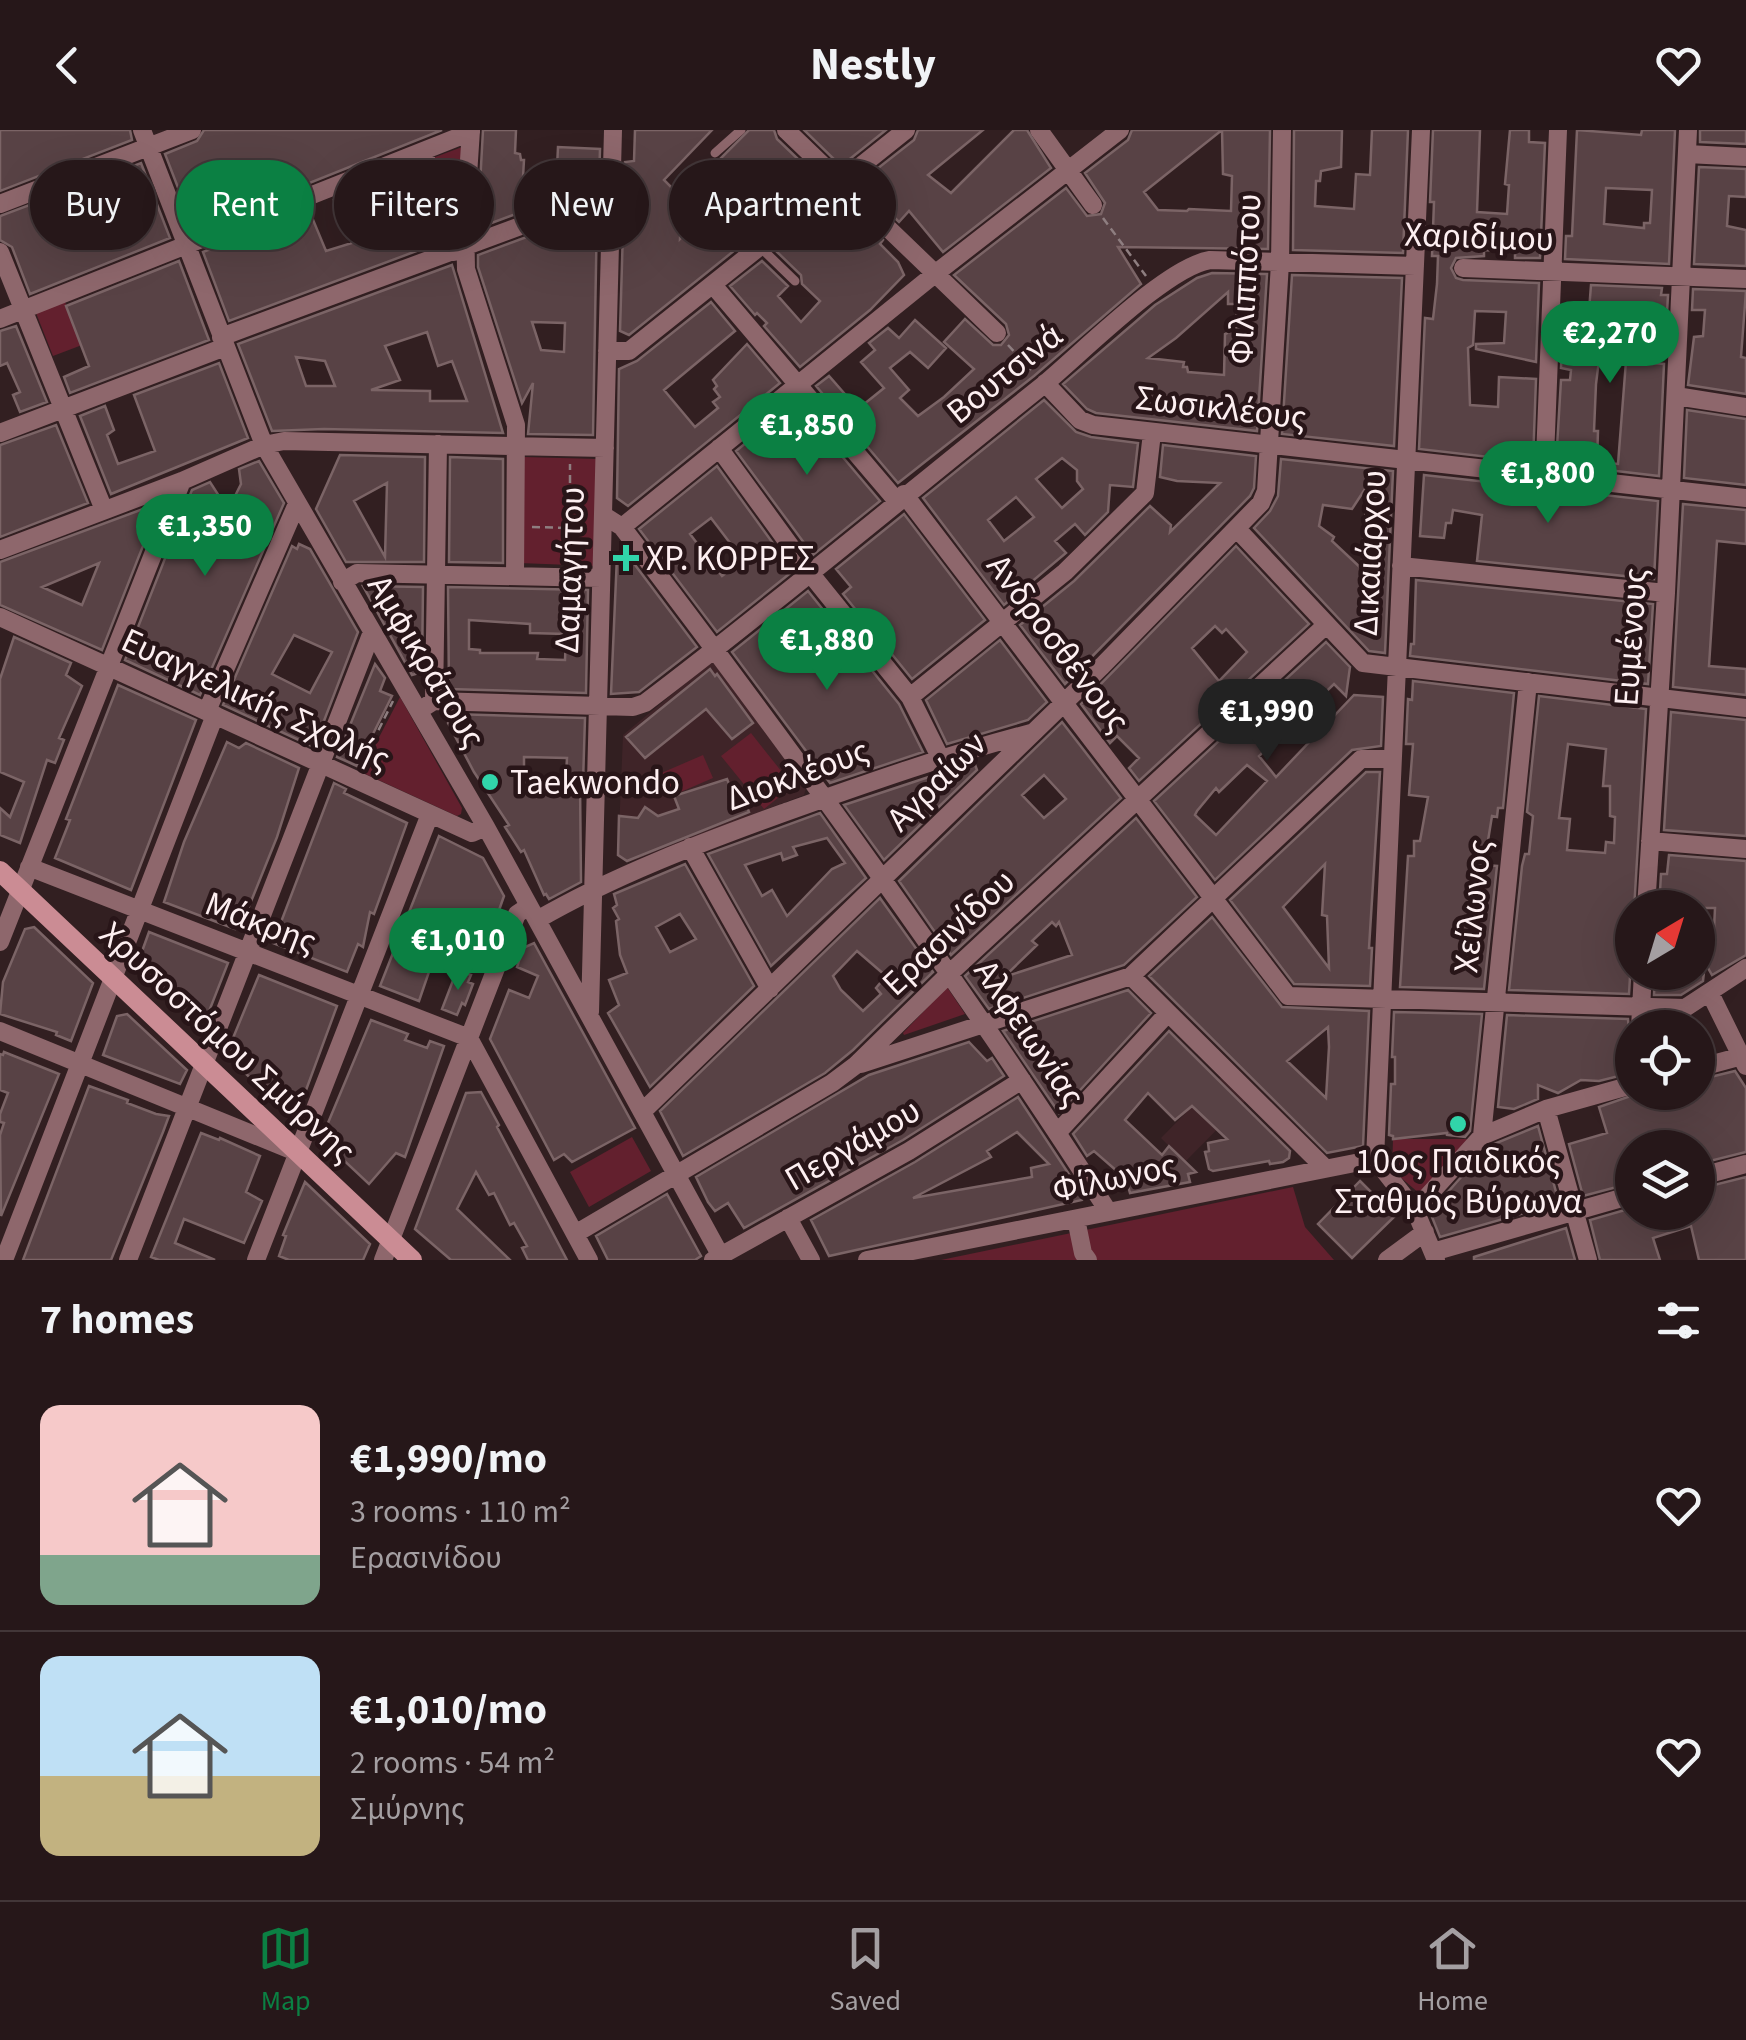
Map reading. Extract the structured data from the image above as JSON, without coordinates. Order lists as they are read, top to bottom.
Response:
{
  "streets": {
    "street": [
      "Χαριδίμου",
      "Φιλιππότου",
      "Βουτσινά",
      "Σωσικλέους",
      "Δικαιάρχου",
      "Δαμαγήτου",
      "Ευμένους",
      "Ανδροσθένους",
      "Αμφικράτους",
      "Ευαγγελικής Σχολής",
      "Διοκλέους",
      "Αγραίων",
      "Χείλωνος",
      "Μάκρης",
      "Ερασινίδου",
      "Αλφειωνίας",
      "Χρυσοστόμου Σμύρνης",
      "Περγάμου",
      "Φίλωνος"
    ]
  },
  "crossings": [
    ["Χαριδίμου", "Φιλιππότου"],
    ["Χαριδίμου", "Βουτσινά"],
    ["Χαριδίμου", "Δικαιάρχου"],
    ["Χαριδίμου", "Ευμένους"],
    ["Φιλιππότου", "Σωσικλέους"],
    ["Φιλιππότου", "Αγραίων"],
    ["Βουτσινά", "Σωσικλέους"],
    ["Βουτσινά", "Δαμαγήτου"],
    ["Βουτσινά", "Ανδροσθένους"],
    ["Βουτσινά", "Αμφικράτους"],
    ["Βουτσινά", "Αλφειωνίας"],
    ["Σωσικλέους", "Δικαιάρχου"],
    ["Σωσικλέους", "Ευμένους"],
    ["Δικαιάρχου", "Ανδροσθένους"],
    ["Δικαιάρχου", "Φίλωνος"],
    ["Δαμαγήτου", "Αμφικράτους"],
    ["Δαμαγήτου", "Διοκλέους"],
    ["Δαμαγήτου", "Αλφειωνίας"],
    ["Ανδροσθένους", "Αγραίων"],
    ["Ανδροσθένους", "Ερασινίδου"],
    ["Αμφικράτους", "Ευαγγελικής Σχολής"],
    ["Αμφικράτους", "Διοκλέους"],
    ["Αμφικράτους", "Αγραίων"],
    ["Αμφικράτους", "Ερασινίδου"],
    ["Αμφικράτους", "Περγάμου"],
    ["Διοκλέους", "Αγραίων"],
    ["Διοκλέους", "Αλφειωνίας"],
    ["Αγραίων", "Αλφειωνίας"],
    ["Ερασινίδου", "Αλφειωνίας"],
    ["Αλφειωνίας", "Περγάμου"],
    ["Αλφειωνίας", "Φίλωνος"]
  ],
  "places": {
    "health": ["ΧΡ. ΚΟΡΡΕΣ"],
    "other": ["Taekwondo", "10ος Παιδικός Σταθμός Βύρωνα"]
  },
  "north": "top right",
  "page": {
    "header": "Nestly",
    "chip": [
      "Buy",
      "Rent",
      "Filters",
      "New",
      "Apartment"
    ],
    "price": [
      "€2,270",
      "€1,850",
      "€1,800",
      "€1,350",
      "€1,880",
      "€1,990",
      "€1,010"
    ],
    "heading": "7 homes",
    "list": [
      {
        "name": "€1,990/mo",
        "note": "3 rooms · 110 m² · Ερασινίδου"
      },
      {
        "name": "€1,010/mo",
        "note": "2 rooms · 54 m² · Σμύρνης"
      }
    ],
    "tabs": ["Map", "Saved", "Home"]
  }
}
